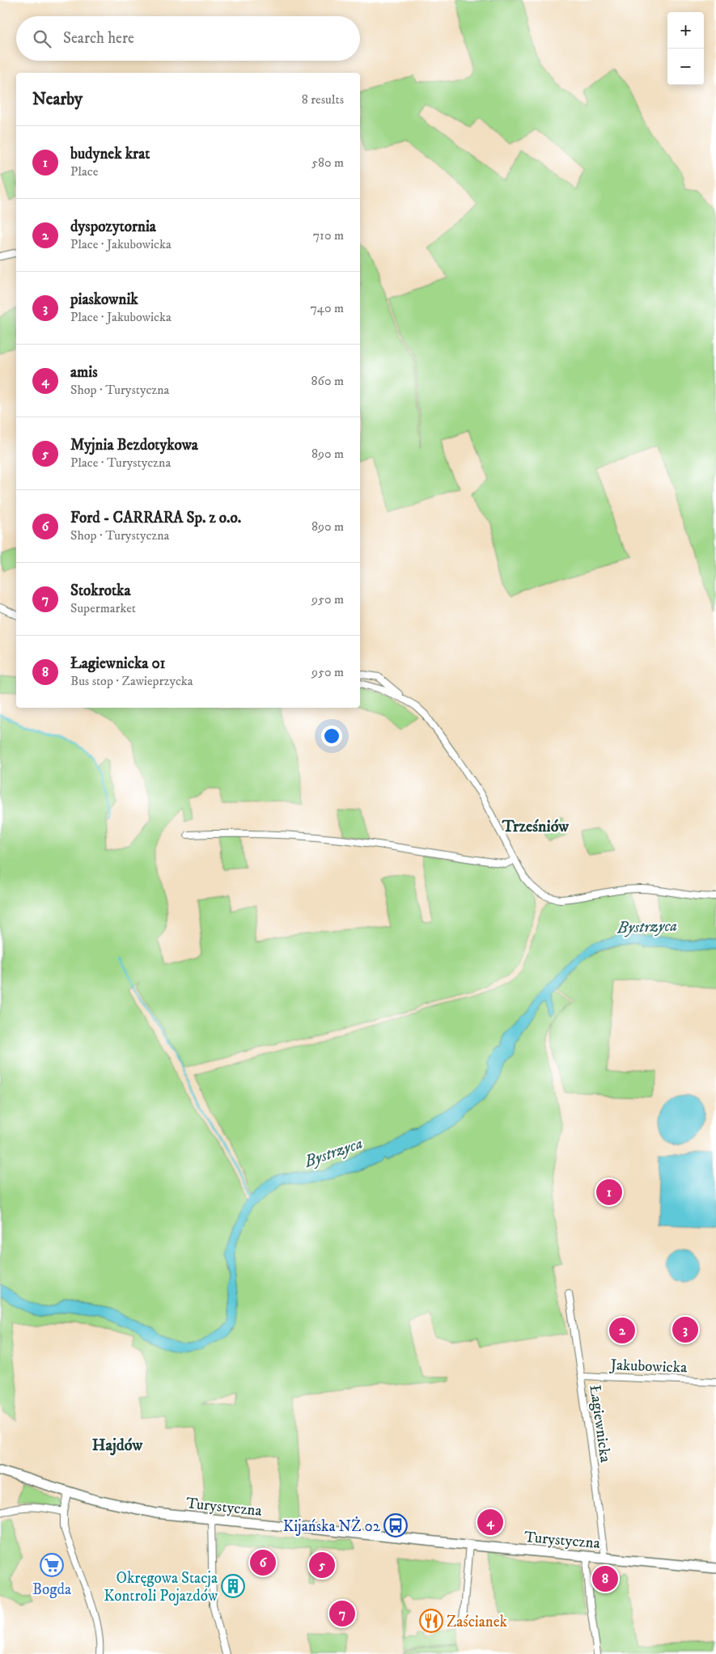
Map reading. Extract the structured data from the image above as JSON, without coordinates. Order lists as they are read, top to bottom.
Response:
{
  "streets": {
    "main road": ["Turystyczna"],
    "street": ["Jakubowicka", "Łagiewnicka"]
  },
  "crossings": [
    ["Jakubowicka", "Łagiewnicka"],
    ["Łagiewnicka", "Turystyczna"]
  ],
  "districts": ["Trześniów", "Hajdów"],
  "water": ["Bystrzyca"],
  "places": {
    "bus stop": ["Kijańska NŻ 02"],
    "supermarket": ["Bogda"],
    "building": ["Okręgowa Stacja Kontroli Pojazdów"],
    "restaurant": ["Zaścianek"]
  },
  "page": {
    "map_buttons": ["+", "−"],
    "search": "Search here",
    "heading": ["Nearby", "8 results"],
    "list": [
      {
        "mark": "1",
        "name": "budynek krat",
        "note": "Place",
        "value": "580 m"
      },
      {
        "mark": "2",
        "name": "dyspozytornia",
        "note": "Place · Jakubowicka",
        "value": "710 m"
      },
      {
        "mark": "3",
        "name": "piaskownik",
        "note": "Place · Jakubowicka",
        "value": "740 m"
      },
      {
        "mark": "4",
        "name": "amis",
        "note": "Shop · Turystyczna",
        "value": "860 m"
      },
      {
        "mark": "5",
        "name": "Myjnia Bezdotykowa",
        "note": "Place · Turystyczna",
        "value": "890 m"
      },
      {
        "mark": "6",
        "name": "Ford - CARRARA Sp. z o.o.",
        "note": "Shop · Turystyczna",
        "value": "890 m"
      },
      {
        "mark": "7",
        "name": "Stokrotka",
        "note": "Supermarket",
        "value": "950 m"
      },
      {
        "mark": "8",
        "name": "Łagiewnicka 01",
        "note": "Bus stop · Zawieprzycka",
        "value": "950 m"
      }
    ],
    "pins": [
      "1",
      "3",
      "2",
      "4",
      "6",
      "5",
      "8",
      "7"
    ]
  }
}
